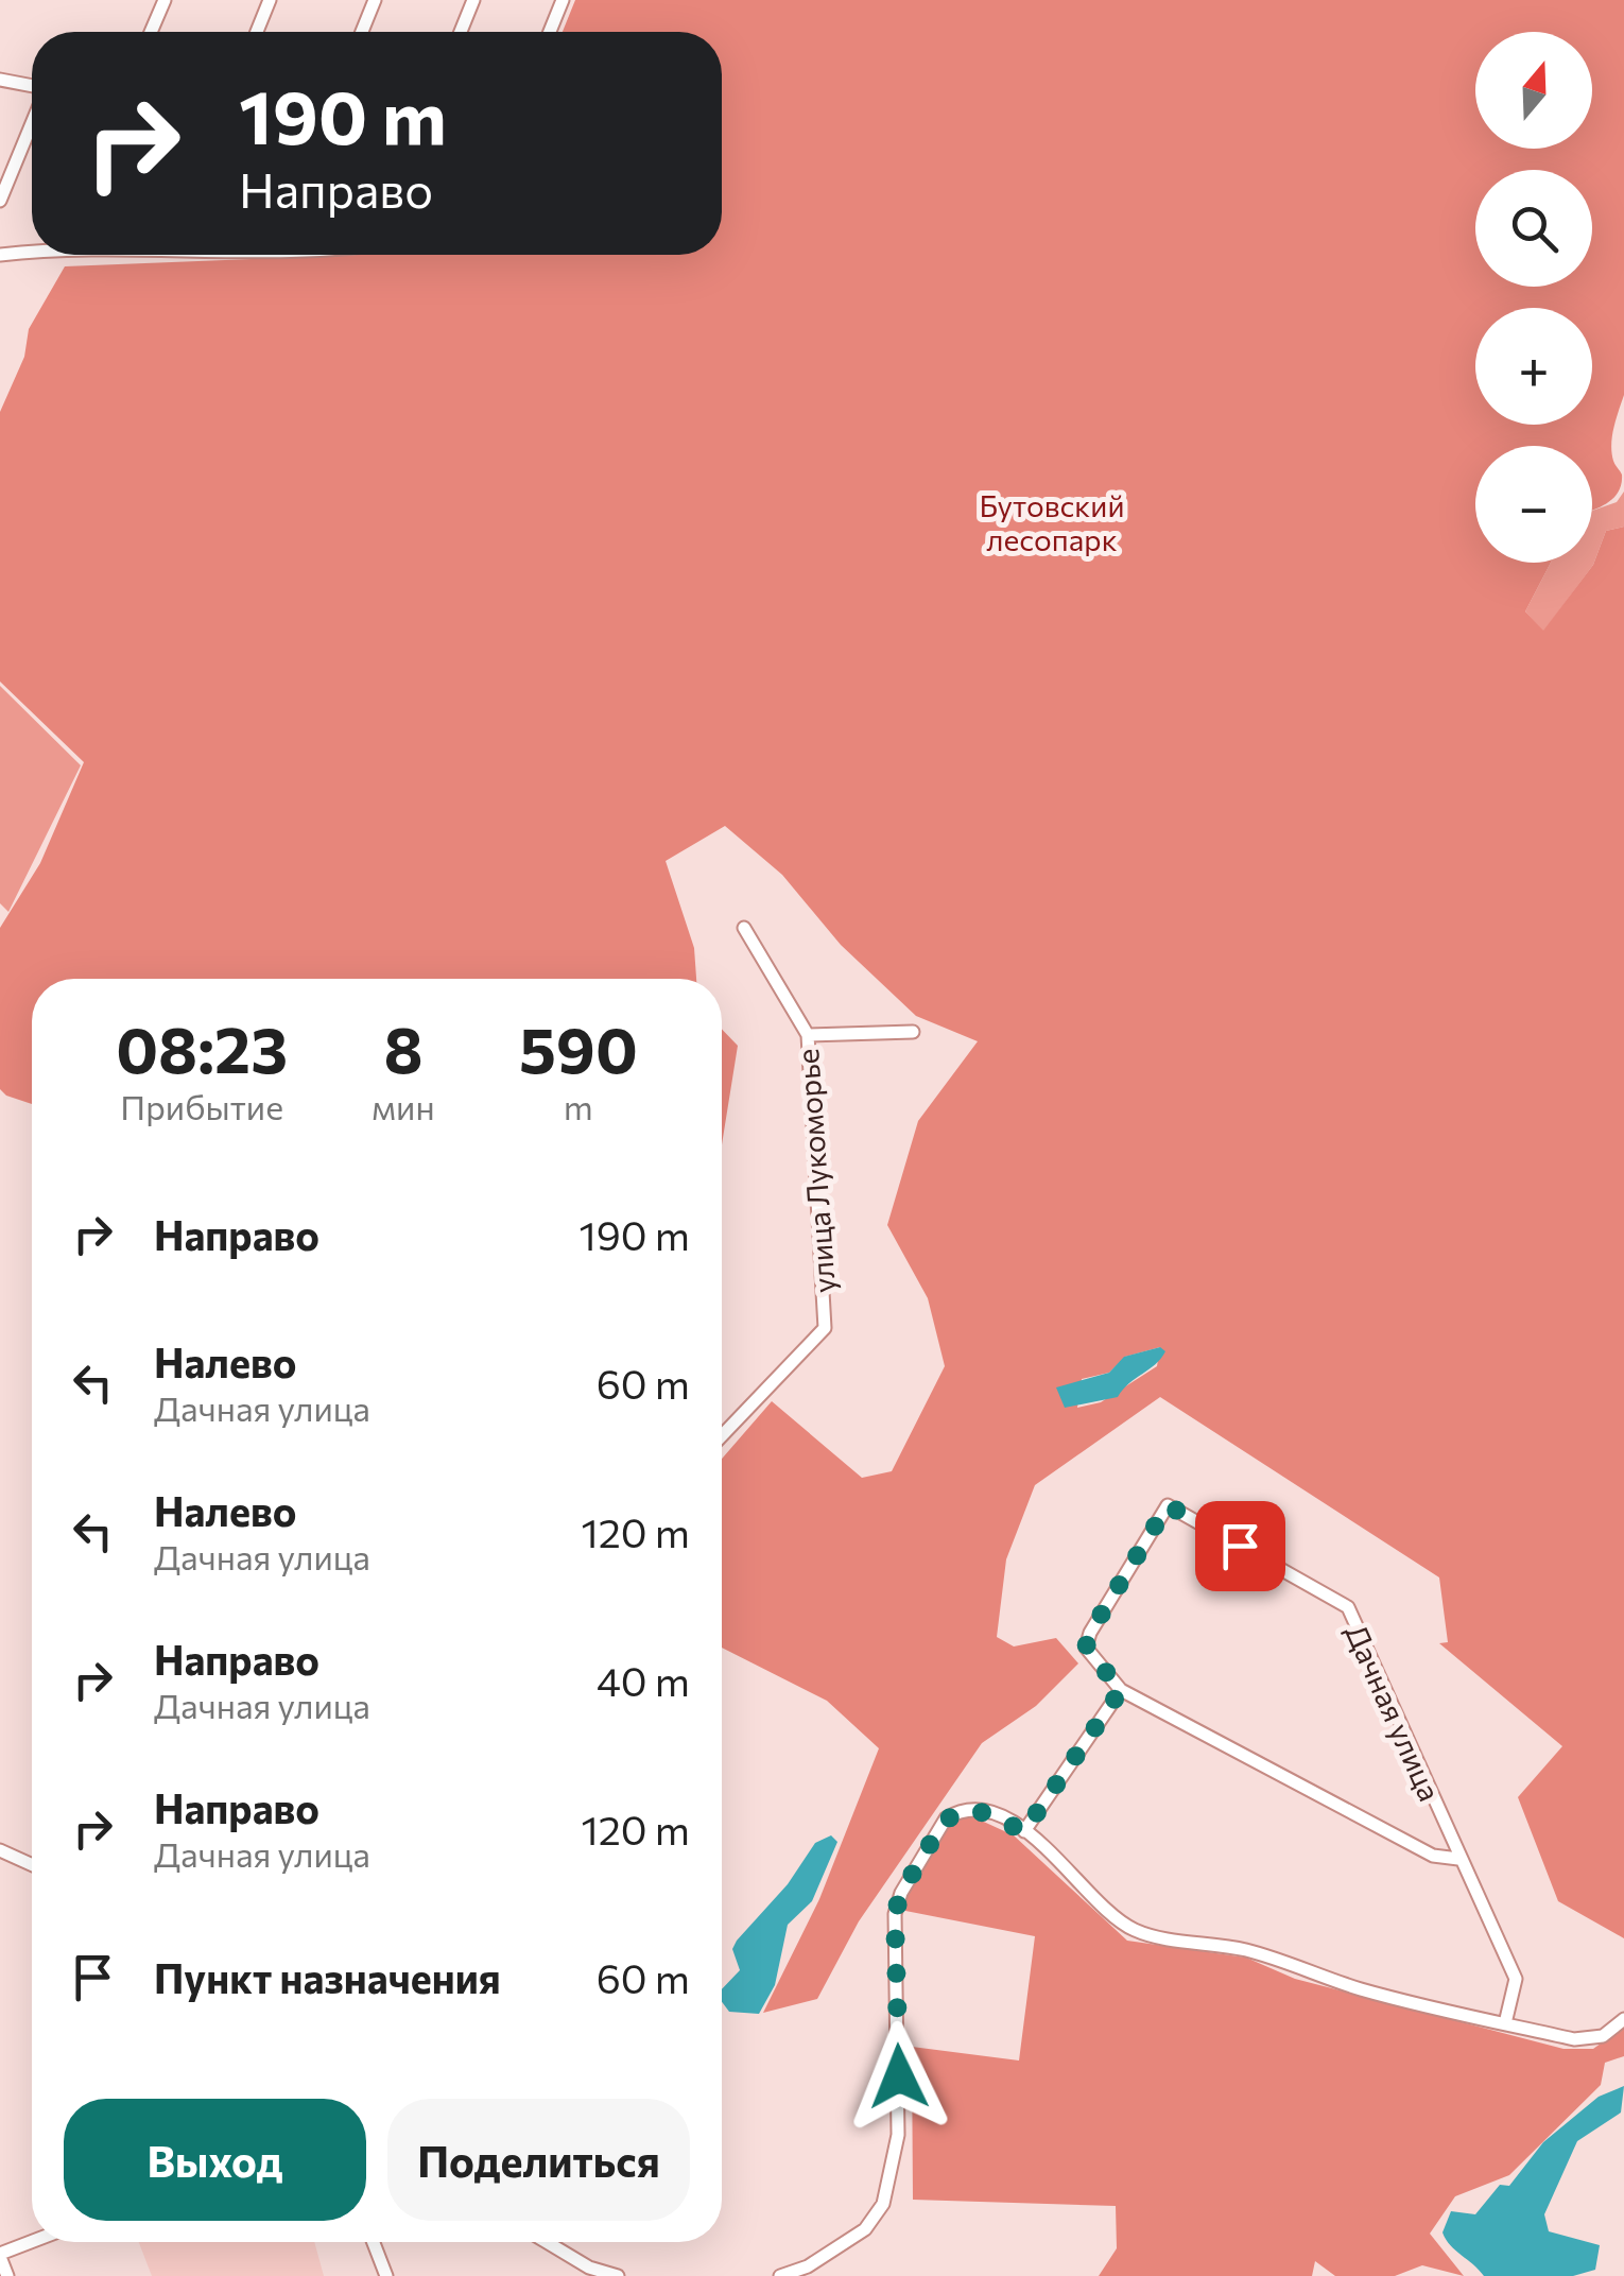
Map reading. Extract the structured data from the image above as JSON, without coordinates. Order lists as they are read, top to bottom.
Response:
{
  "streets": {
    "street": ["улица Лукоморье", "Дачная улица"]
  },
  "parks": ["Бутовский лесопарк"],
  "north": "top",
  "page": {
    "map_buttons": ["+", "−"],
    "turn": ["190 m", "Направо"],
    "eta": [
      "08:23",
      "Прибытие",
      "8",
      "мин",
      "590",
      "m"
    ],
    "list": [
      {
        "name": "Направо",
        "value": "190 m"
      },
      {
        "name": "Налево",
        "note": "Дачная улица",
        "value": "60 m"
      },
      {
        "name": "Налево",
        "note": "Дачная улица",
        "value": "120 m"
      },
      {
        "name": "Направо",
        "note": "Дачная улица",
        "value": "40 m"
      },
      {
        "name": "Направо",
        "note": "Дачная улица",
        "value": "120 m"
      },
      {
        "name": "Пункт назначения",
        "value": "60 m"
      }
    ],
    "buttons": ["Выход", "Поделиться"]
  }
}
